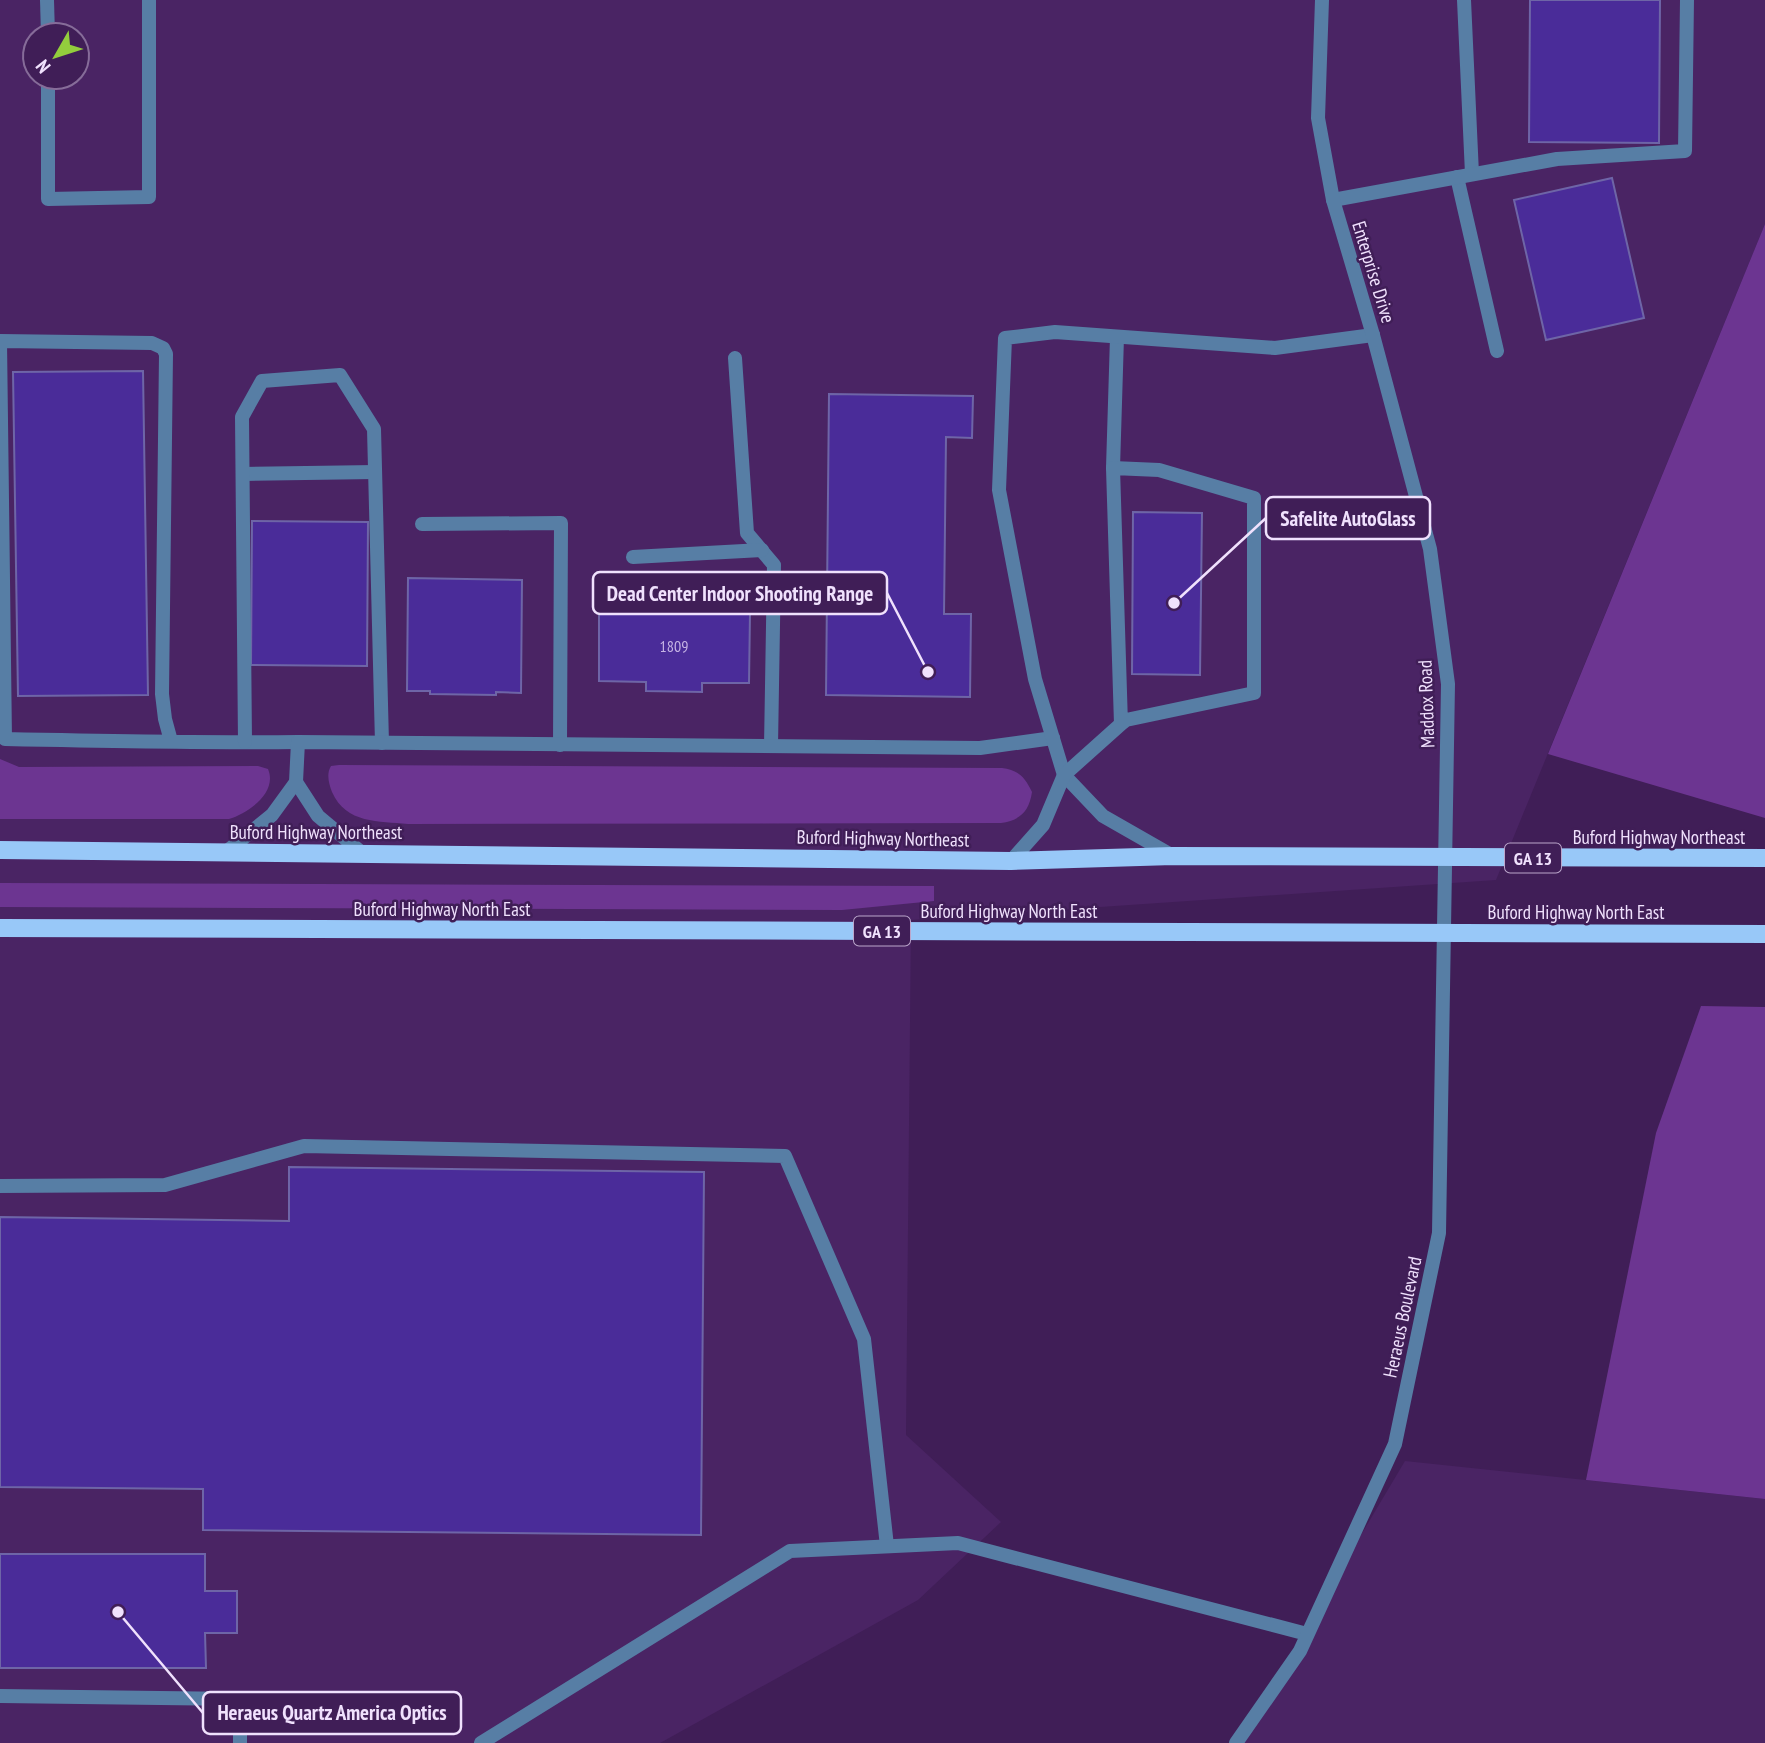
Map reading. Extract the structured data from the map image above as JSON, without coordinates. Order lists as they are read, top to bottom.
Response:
{
  "streets": {
    "main road": ["Buford Highway Northeast", "GA 13", "Buford Highway North East"],
    "street": ["Enterprise Drive", "Maddox Road", "Heraeus Boulevard"]
  },
  "crossings": [
    ["Enterprise Drive", "Maddox Road"],
    ["Maddox Road", "Buford Highway Northeast"],
    ["Maddox Road", "Heraeus Boulevard"],
    ["Buford Highway Northeast", "Heraeus Boulevard"],
    ["Buford Highway North East", "Heraeus Boulevard"]
  ],
  "places": ["Safelite AutoGlass", "Dead Center Indoor Shooting Range", "Heraeus Quartz America Optics"],
  "house_numbers": ["1809"],
  "north": "bottom left"
}
